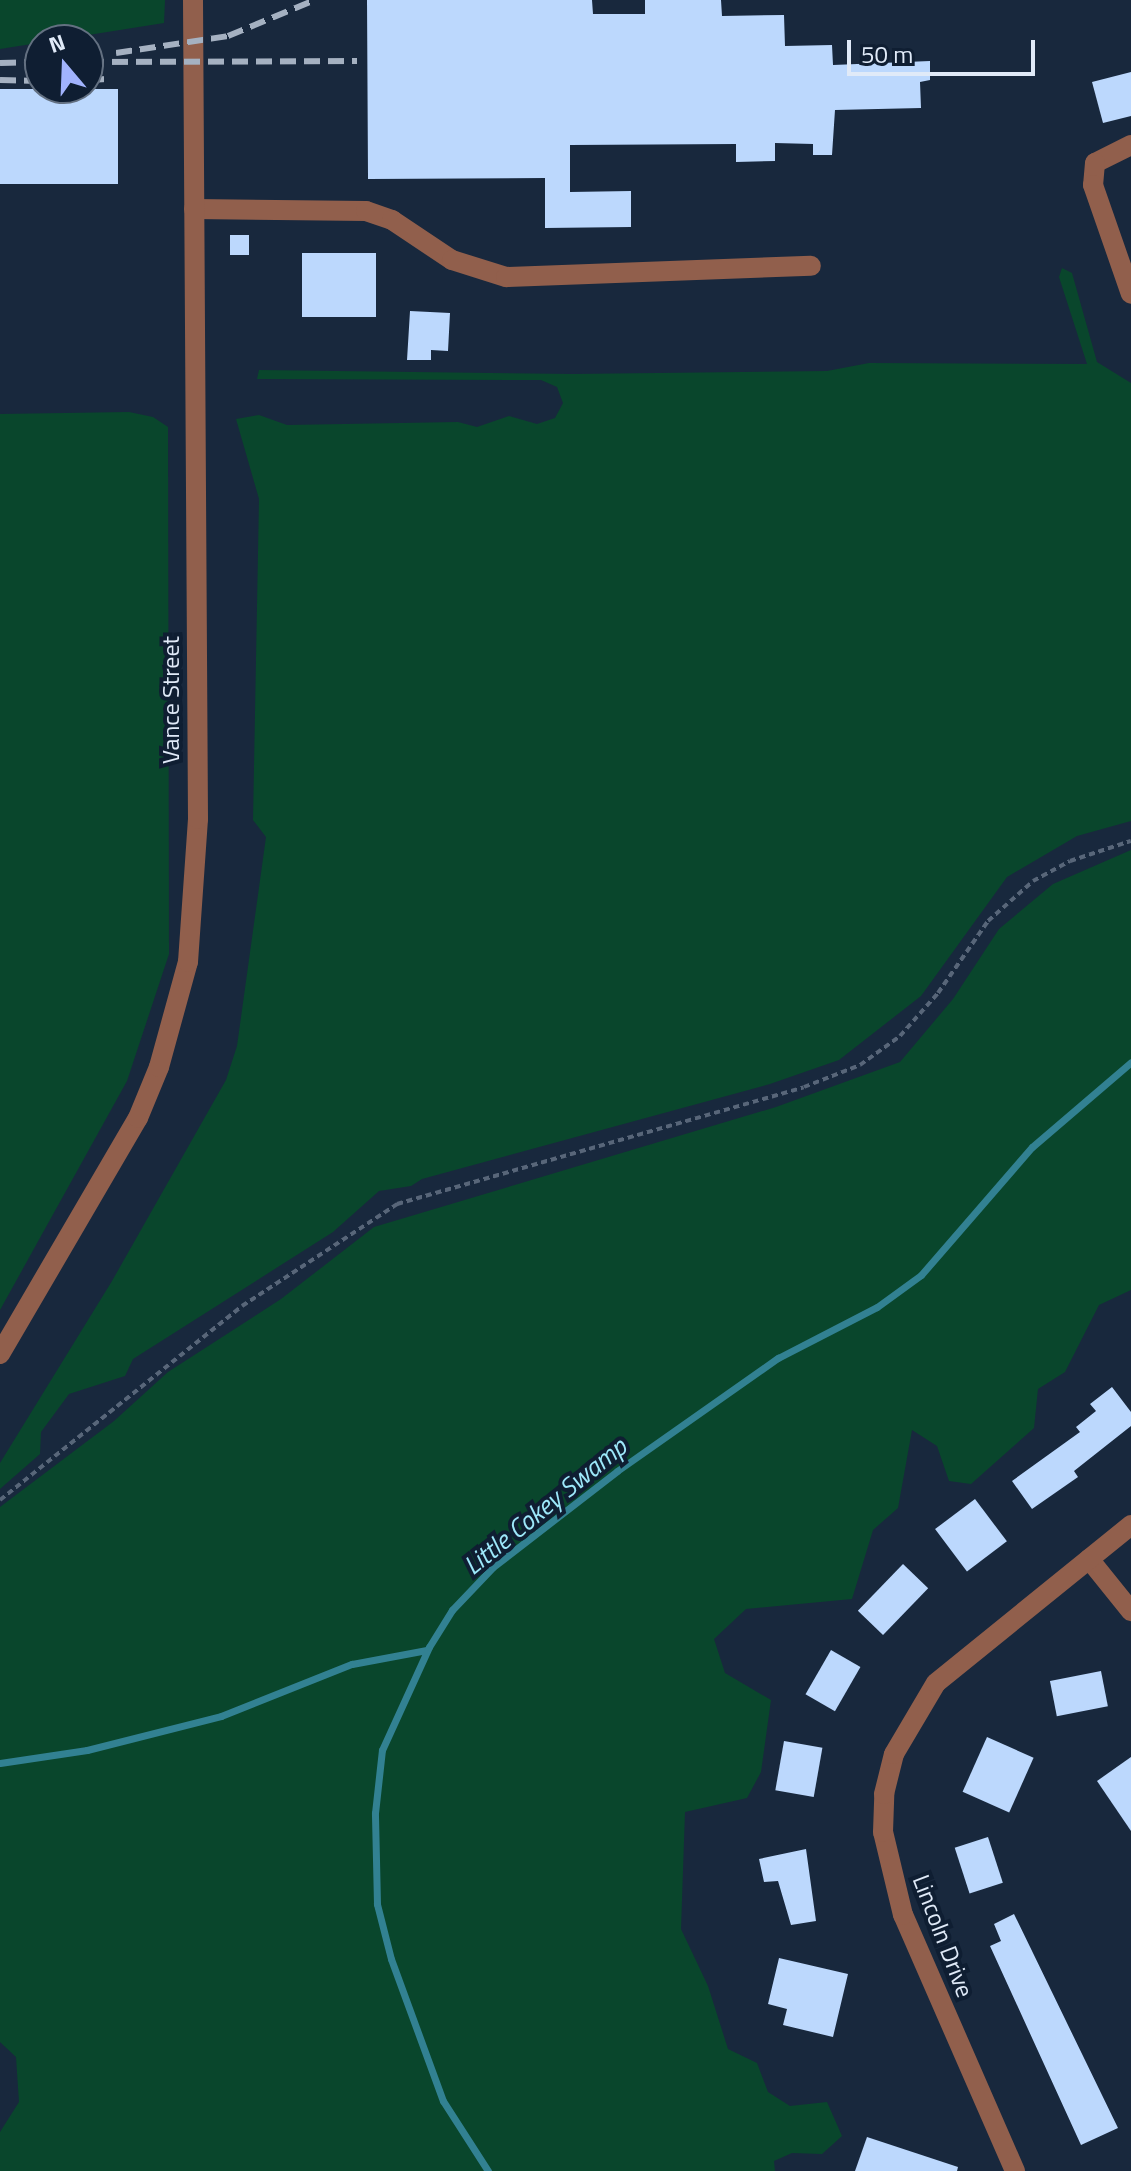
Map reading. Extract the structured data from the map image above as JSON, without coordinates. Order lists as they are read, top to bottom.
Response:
{
  "streets": {
    "street": ["Vance Street", "Lincoln Drive"]
  },
  "water": ["Little Cokey Swamp"],
  "scale_bar": "50 m",
  "north": "top"
}
